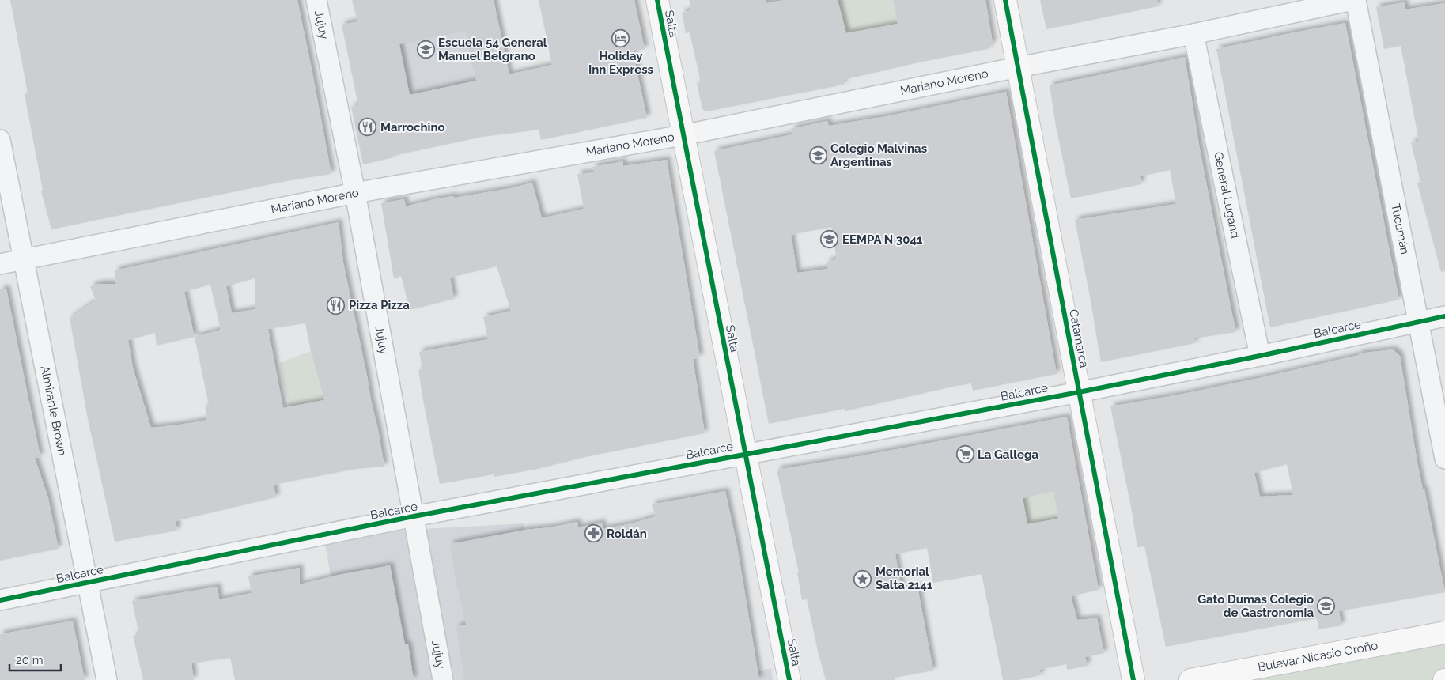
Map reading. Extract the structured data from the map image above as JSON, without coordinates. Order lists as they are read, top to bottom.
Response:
{
  "streets": {
    "main road": ["Salta", "Catamarca", "Bulevar Nicasio Oroño"],
    "street": [
      "Jujuy",
      "Mariano Moreno",
      "General Lugand",
      "Tucumán",
      "Balcarce",
      "Almirante Brown"
    ]
  },
  "crossings": [
    ["Salta", "Mariano Moreno"],
    ["Salta", "Balcarce"],
    ["Jujuy", "Mariano Moreno"],
    ["Jujuy", "Balcarce"],
    ["Mariano Moreno", "General Lugand"],
    ["Mariano Moreno", "Tucumán"],
    ["Mariano Moreno", "Catamarca"],
    ["Mariano Moreno", "Almirante Brown"],
    ["General Lugand", "Balcarce"],
    ["Tucumán", "Balcarce"],
    ["Balcarce", "Catamarca"],
    ["Balcarce", "Almirante Brown"]
  ],
  "places": {
    "hotel": ["Holiday Inn Express"],
    "school or university": [
      "Escuela 54 General Manuel Belgrano",
      "Colegio Malvinas Argentinas",
      "EEMPA N 3041",
      "Gato Dumas Colegio de Gastronomia"
    ],
    "restaurant": ["Marrochino", "Pizza Pizza"],
    "supermarket": ["La Gallega"],
    "pharmacy": ["Roldán"],
    "place": ["Memorial Salta 2141"]
  },
  "scale_bar": "20 m"
}
